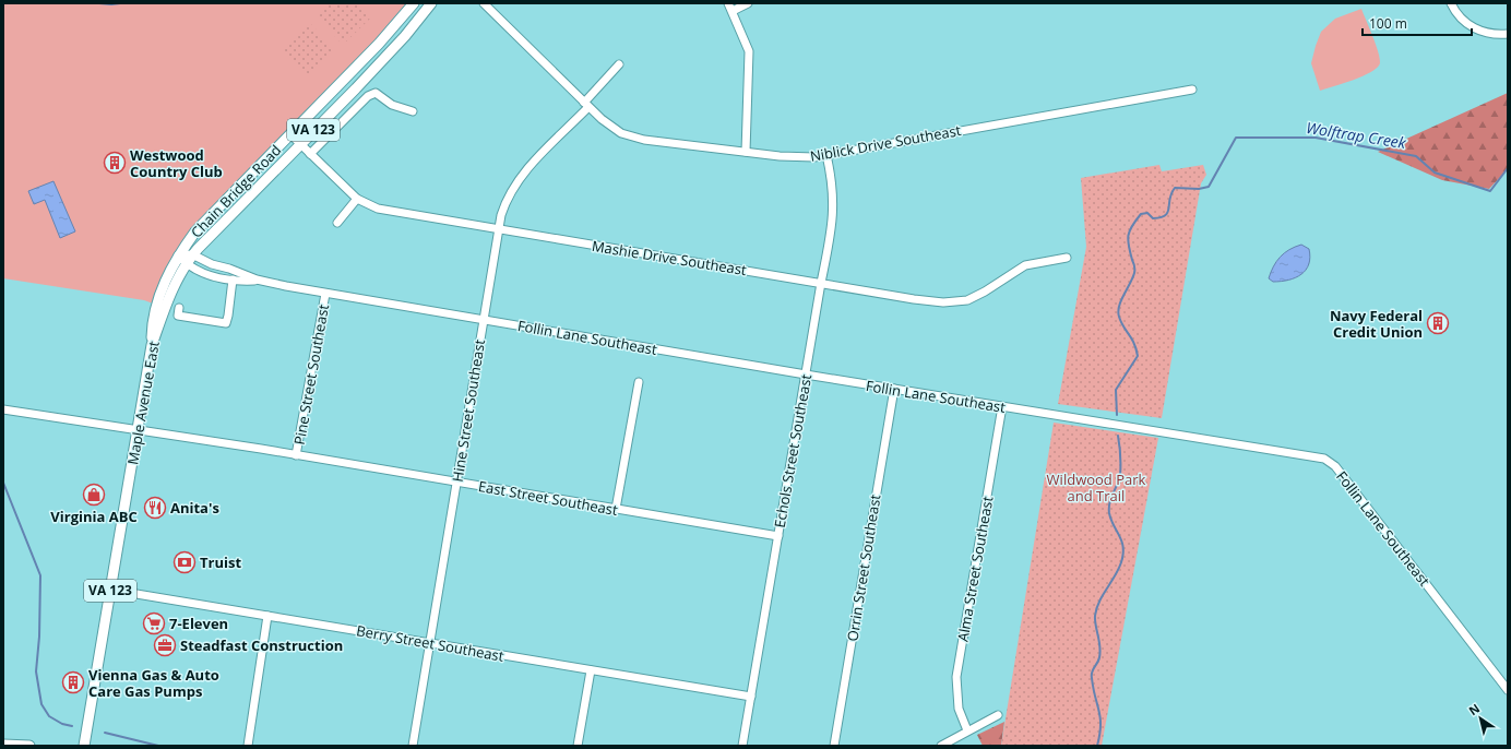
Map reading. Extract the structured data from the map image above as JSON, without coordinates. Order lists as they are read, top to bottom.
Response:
{
  "streets": {
    "main road": ["VA 123", "Chain Bridge Road", "Maple Avenue East"],
    "street": [
      "Niblick Drive Southeast",
      "Mashie Drive Southeast",
      "Follin Lane Southeast",
      "Pine Street Southeast",
      "Hine Street Southeast",
      "Echols Street Southeast",
      "East Street Southeast",
      "Orrin Street Southeast",
      "Alma Street Southeast",
      "Berry Street Southeast"
    ]
  },
  "crossings": [
    ["Niblick Drive Southeast", "Hine Street Southeast"],
    ["Niblick Drive Southeast", "Echols Street Southeast"],
    ["Chain Bridge Road", "Mashie Drive Southeast"],
    ["Chain Bridge Road", "Follin Lane Southeast"],
    ["Chain Bridge Road", "Maple Avenue East"],
    ["Mashie Drive Southeast", "Maple Avenue East"],
    ["Mashie Drive Southeast", "Hine Street Southeast"],
    ["Mashie Drive Southeast", "Echols Street Southeast"],
    ["Follin Lane Southeast", "Pine Street Southeast"],
    ["Follin Lane Southeast", "Maple Avenue East"],
    ["Follin Lane Southeast", "Hine Street Southeast"],
    ["Follin Lane Southeast", "Echols Street Southeast"],
    ["Follin Lane Southeast", "Orrin Street Southeast"],
    ["Follin Lane Southeast", "Alma Street Southeast"],
    ["Pine Street Southeast", "East Street Southeast"],
    ["Maple Avenue East", "East Street Southeast"],
    ["Maple Avenue East", "Berry Street Southeast"],
    ["Hine Street Southeast", "East Street Southeast"],
    ["Hine Street Southeast", "Berry Street Southeast"],
    ["Echols Street Southeast", "East Street Southeast"],
    ["Echols Street Southeast", "Berry Street Southeast"]
  ],
  "water": ["Wolftrap Creek"],
  "parks": ["Wildwood Park and Trail"],
  "places": {
    "building": ["Westwood Country Club", "Navy Federal Credit Union", "Vienna Gas & Auto Care Gas Pumps"],
    "shop": ["Virginia ABC"],
    "restaurant": ["Anita's"],
    "bank": ["Truist"],
    "supermarket": ["7-Eleven"],
    "office": ["Steadfast Construction"]
  },
  "scale_bar": "100 m",
  "north": "top left"
}
